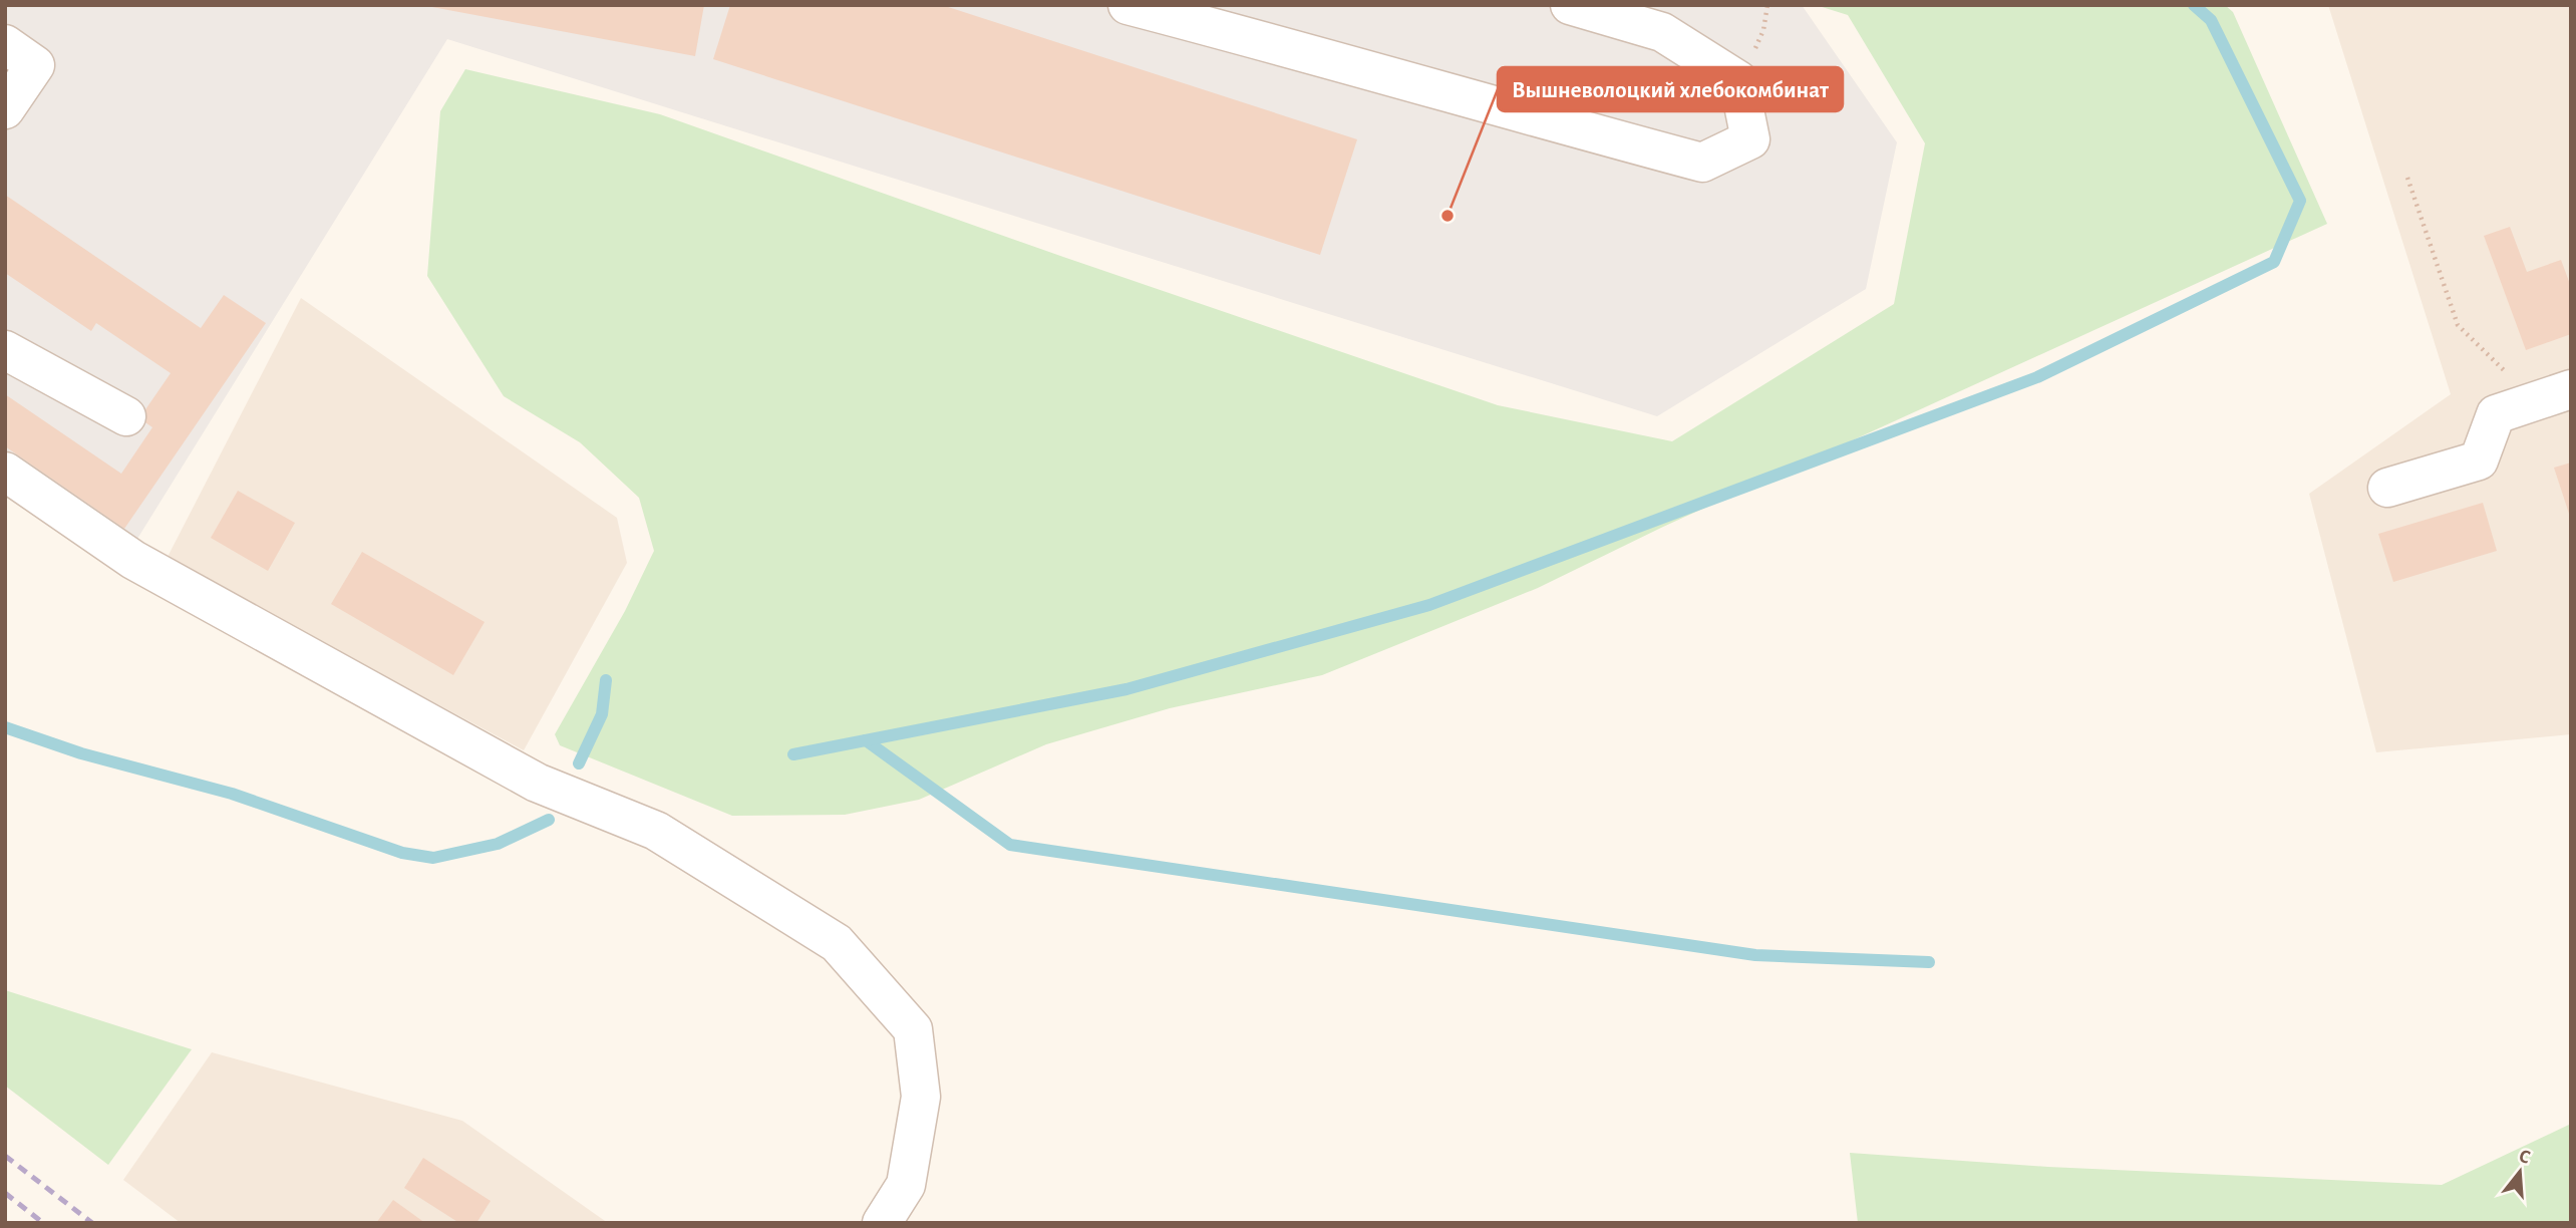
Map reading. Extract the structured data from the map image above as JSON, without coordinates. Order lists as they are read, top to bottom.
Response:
{
  "places": ["Вышневолоцкий хлебокомбинат"],
  "north": "top"
}
